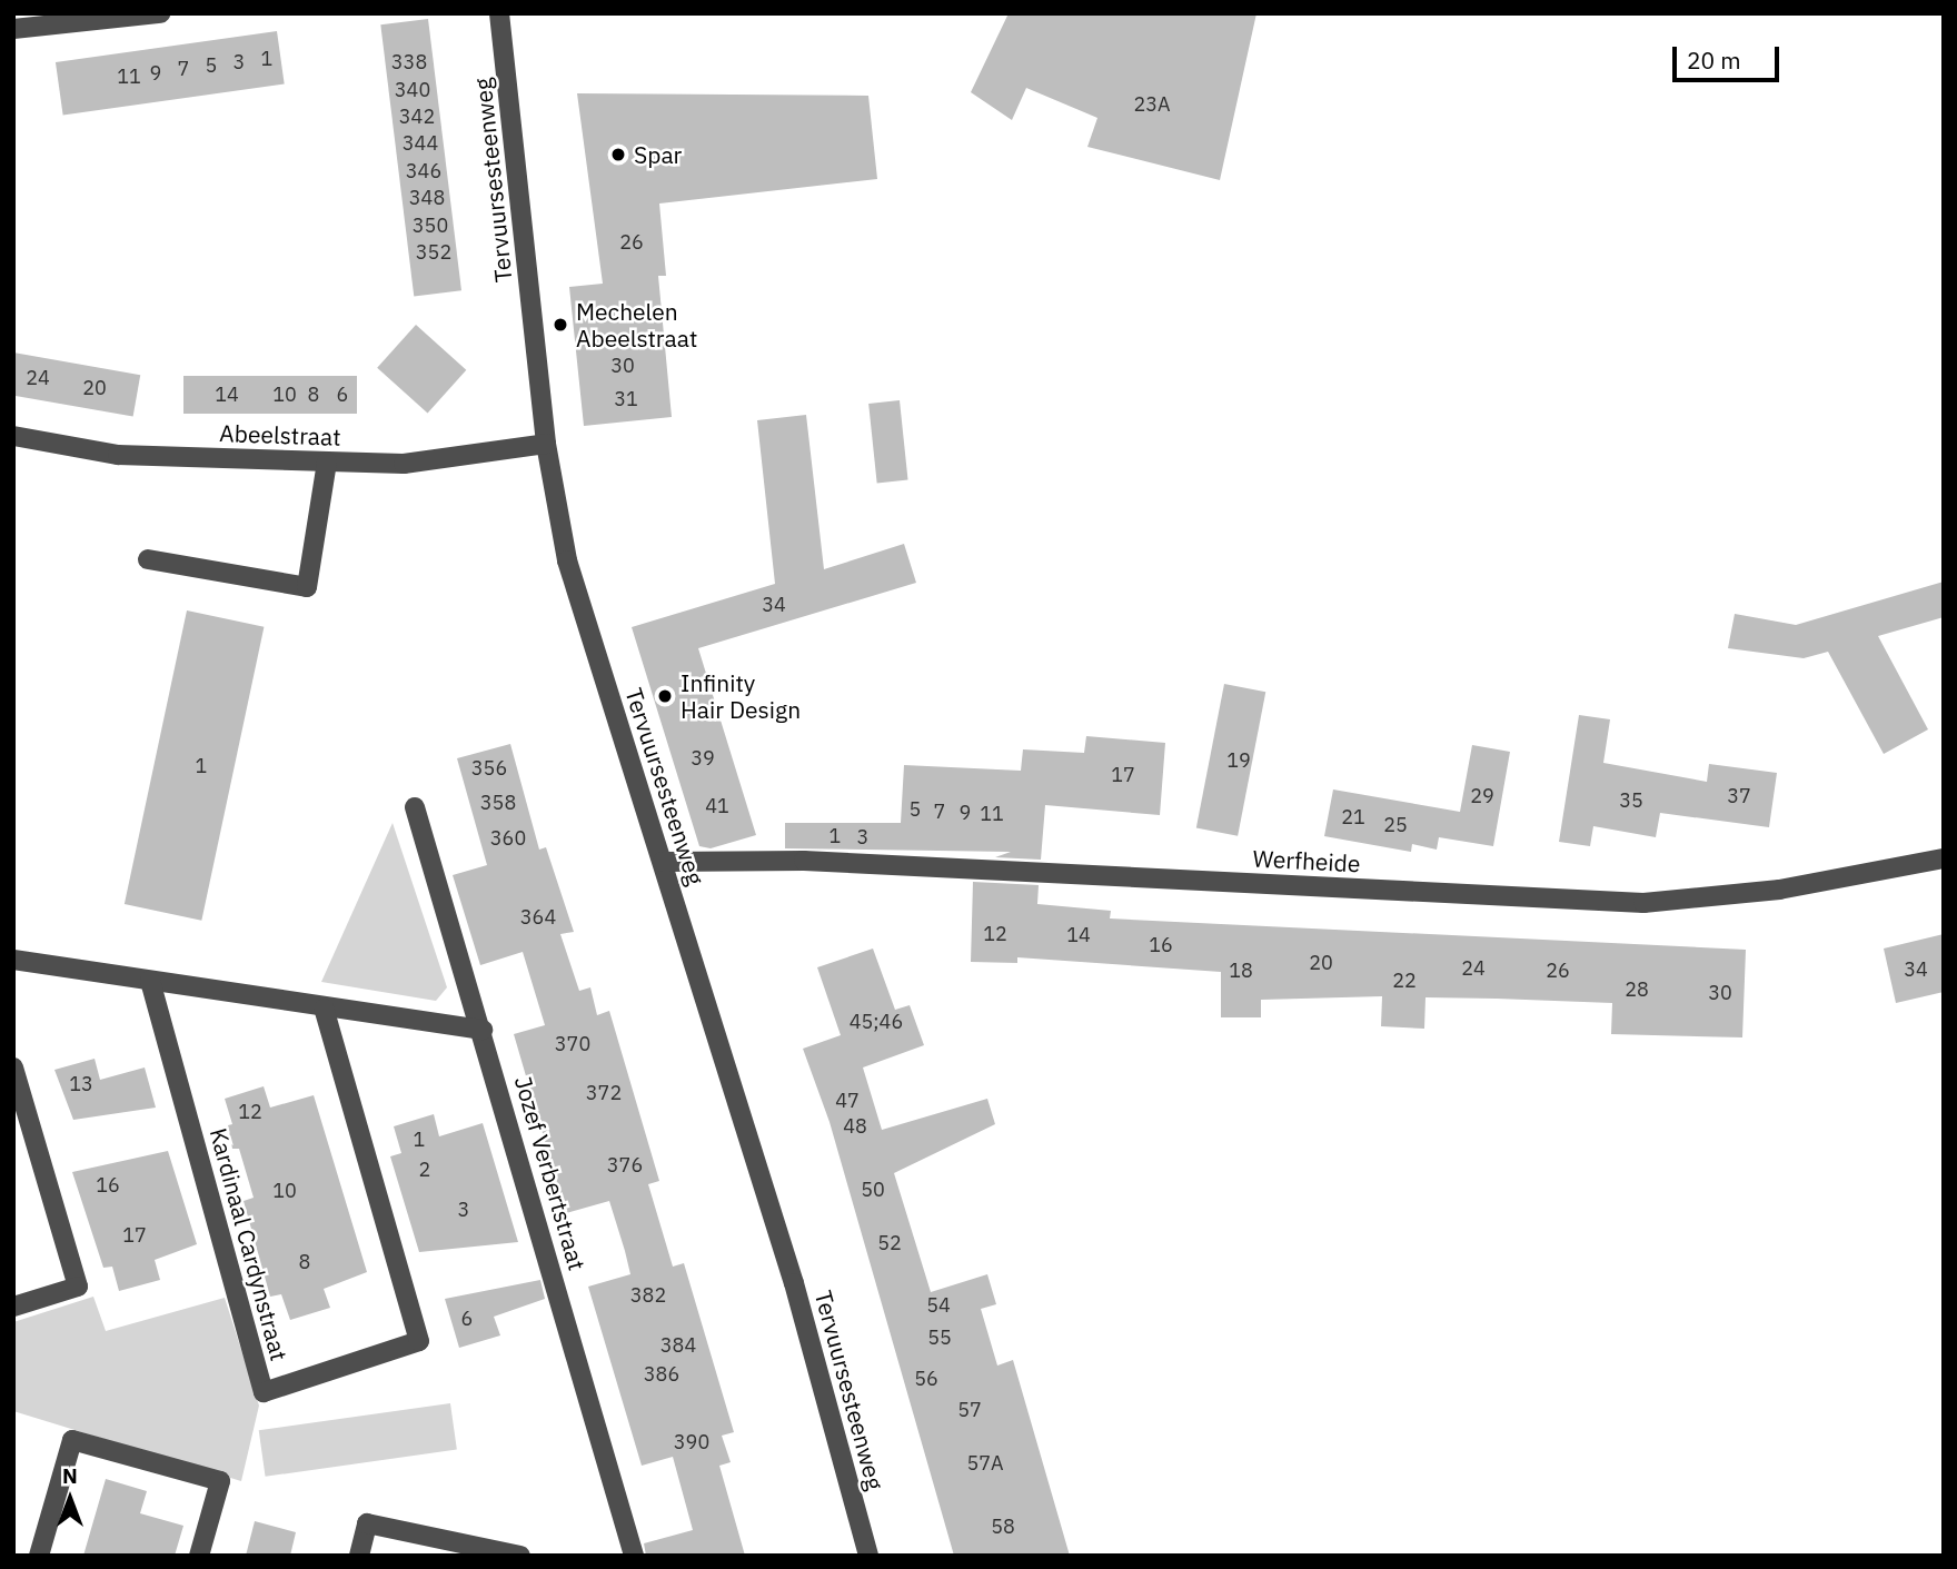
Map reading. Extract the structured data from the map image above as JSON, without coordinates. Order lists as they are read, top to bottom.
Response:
{
  "streets": {
    "street": [
      "Tervuursesteenweg",
      "Abeelstraat",
      "Werfheide",
      "Jozef Verbertstraat",
      "Kardinaal Cardynstraat"
    ]
  },
  "crossings": [
    ["Tervuursesteenweg", "Abeelstraat"],
    ["Tervuursesteenweg", "Werfheide"]
  ],
  "places": ["Spar", "Mechelen Abeelstraat", "Infinity Hair Design"],
  "house_numbers": [
    "1",
    "3",
    "338",
    "5",
    "7",
    "9",
    "11",
    "340",
    "23A",
    "342",
    "344",
    "346",
    "348",
    "350",
    "26",
    "352",
    "30",
    "24",
    "20",
    "14",
    "10",
    "8",
    "6",
    "31",
    "34",
    "39",
    "19",
    "1",
    "356",
    "17",
    "29",
    "37",
    "35",
    "358",
    "41",
    "5",
    "7",
    "9",
    "11",
    "21",
    "25",
    "1",
    "3",
    "360",
    "364",
    "12",
    "14",
    "16",
    "20",
    "24",
    "34",
    "18",
    "26",
    "22",
    "28",
    "30",
    "45;46",
    "370",
    "13",
    "372",
    "47",
    "12",
    "48",
    "1",
    "376",
    "2",
    "16",
    "50",
    "10",
    "3",
    "17",
    "52",
    "8",
    "382",
    "54",
    "6",
    "55",
    "384",
    "386",
    "56",
    "57",
    "390",
    "57A",
    "58"
  ],
  "scale_bar": "20 m",
  "north": "top"
}
